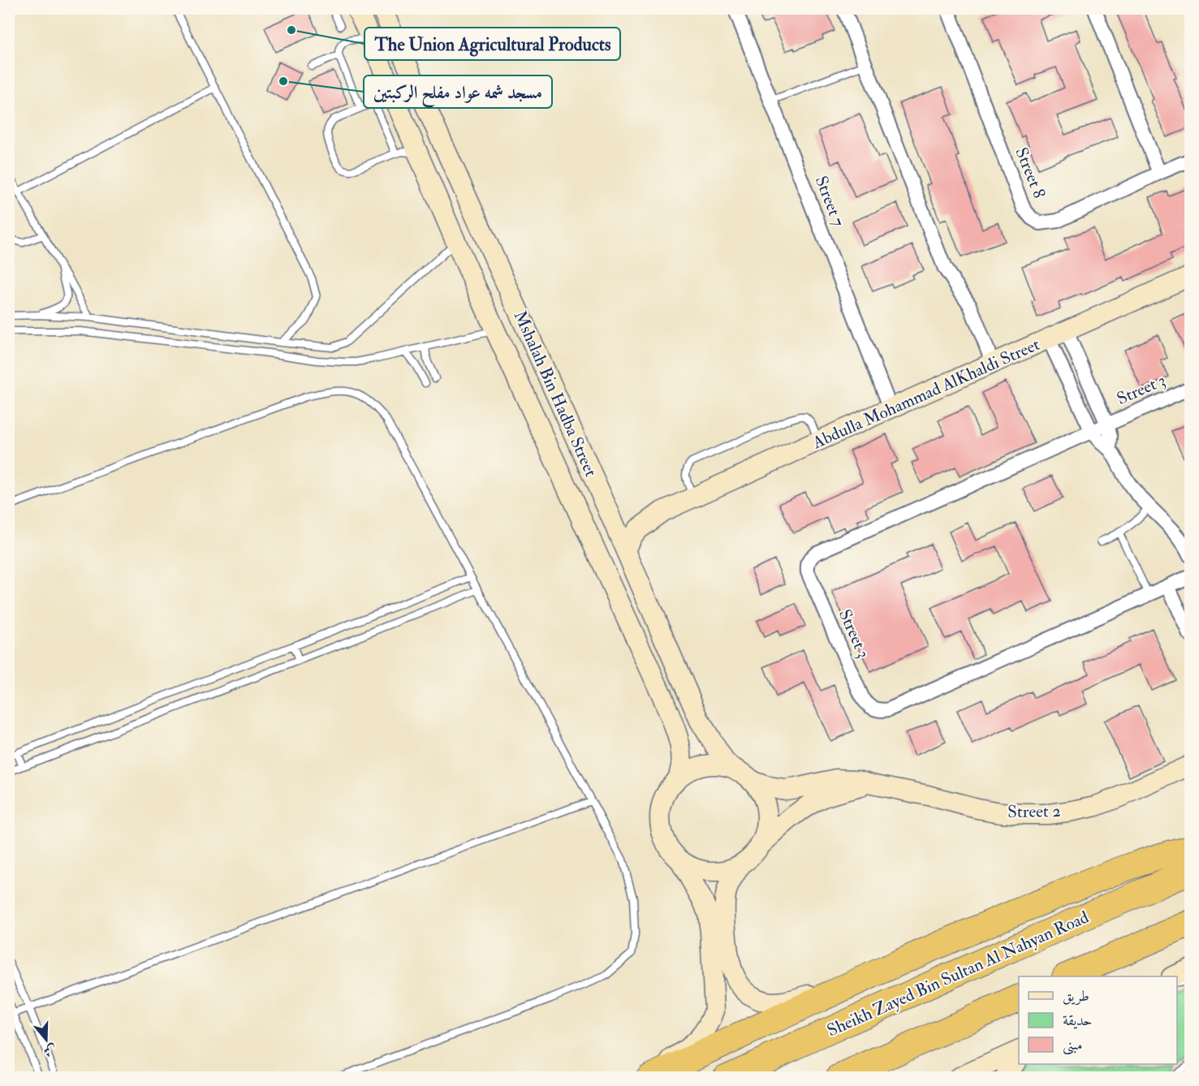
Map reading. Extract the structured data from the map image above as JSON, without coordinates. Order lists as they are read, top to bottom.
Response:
{
  "streets": {
    "highway": ["Sheikh Zayed Bin Sultan Al Nahyan Road"],
    "street": [
      "Street 8",
      "Street 7",
      "Street 3",
      "Mshalah Bin Hadba Street",
      "Abdulla Mohammad AlKhaldi Street",
      "Street 2"
    ]
  },
  "crossings": [
    ["Street 7", "Abdulla Mohammad AlKhaldi Street"],
    ["Street 3", "Abdulla Mohammad AlKhaldi Street"],
    ["Mshalah Bin Hadba Street", "Abdulla Mohammad AlKhaldi Street"],
    ["Mshalah Bin Hadba Street", "Street 2"]
  ],
  "places": ["The Union Agricultural Products", "مسجد شمه عواد مفلح الركبتين"],
  "legend": ["طريق", "حديقة", "مبنى"],
  "north": "bottom"
}
